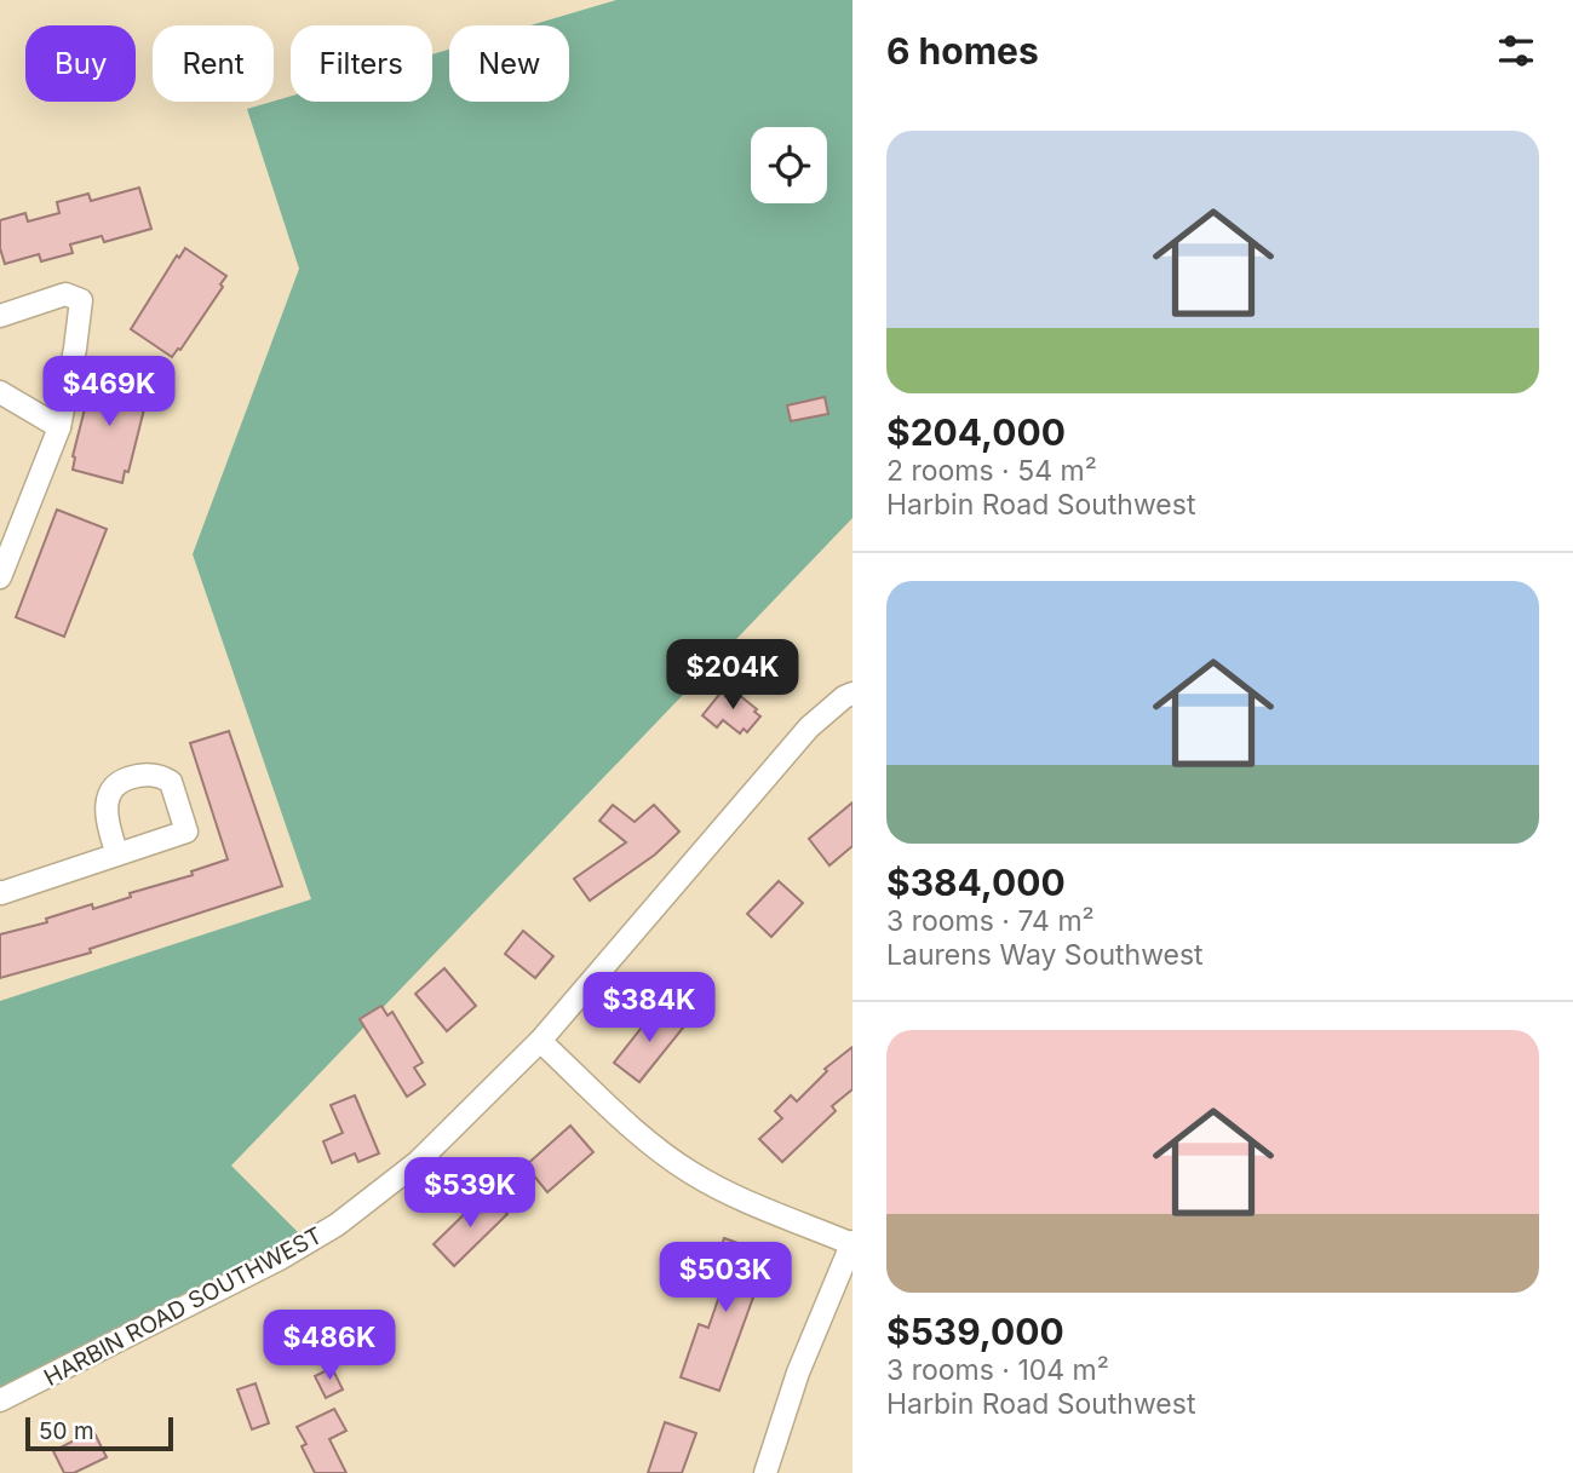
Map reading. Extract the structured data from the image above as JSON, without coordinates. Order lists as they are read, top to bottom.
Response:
{
  "streets": {
    "street": ["HARBIN ROAD SOUTHWEST"]
  },
  "scale_bar": "50 m",
  "page": {
    "heading": "6 homes",
    "chip": [
      "Buy",
      "Rent",
      "Filters",
      "New"
    ],
    "list": [
      {
        "name": "$204,000",
        "note": "2 rooms · 54 m² · Harbin Road Southwest"
      },
      {
        "name": "$384,000",
        "note": "3 rooms · 74 m² · Laurens Way Southwest"
      },
      {
        "name": "$539,000",
        "note": "3 rooms · 104 m² · Harbin Road Southwest"
      }
    ],
    "price": [
      "$469K",
      "$204K",
      "$384K",
      "$539K",
      "$503K",
      "$486K"
    ],
    "scale": "50 m"
  }
}
